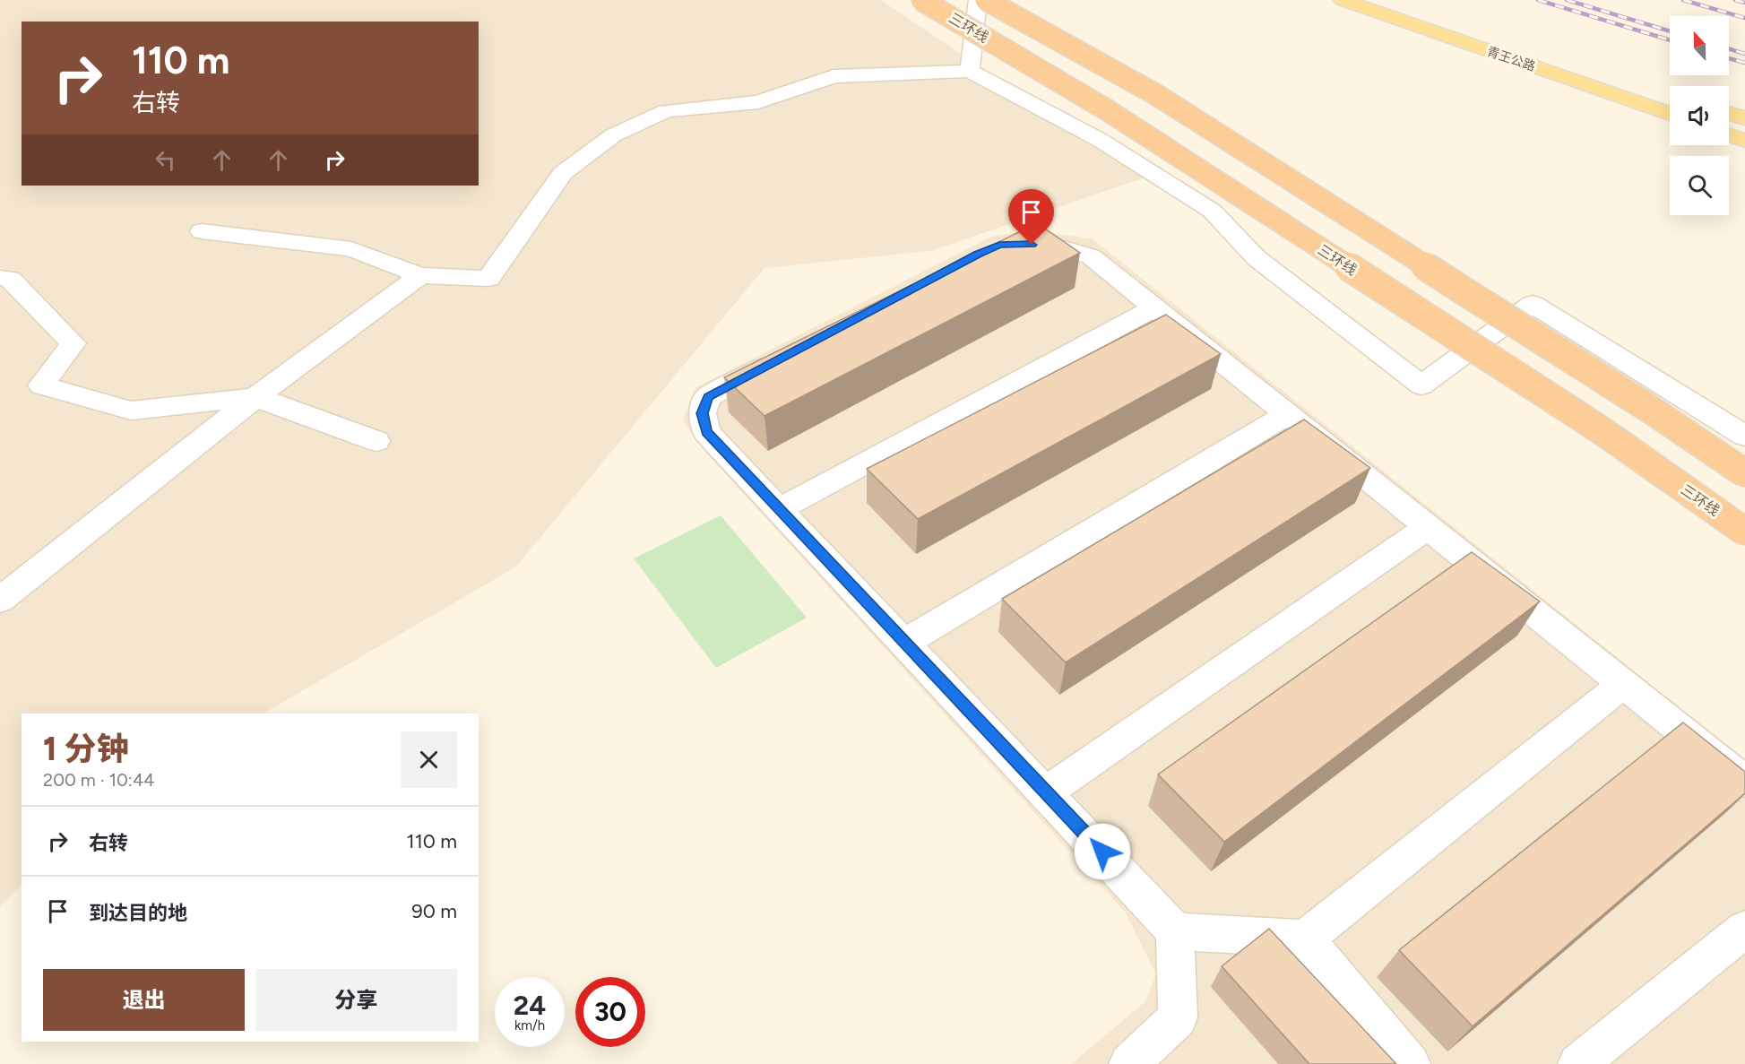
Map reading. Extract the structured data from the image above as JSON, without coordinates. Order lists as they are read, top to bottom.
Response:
{
  "streets": {
    "highway": ["三环线"],
    "main road": ["青王公路"]
  },
  "north": "top",
  "page": {
    "turn": ["110 m", "右转"],
    "heading": ["1 分钟", "200 m · 10:44"],
    "list": [
      {
        "name": "右转",
        "value": "110 m"
      },
      {
        "name": "到达目的地",
        "value": "90 m"
      }
    ],
    "buttons": ["退出", "分享"],
    "speed": "24 km/h",
    "limit": "30"
  }
}
